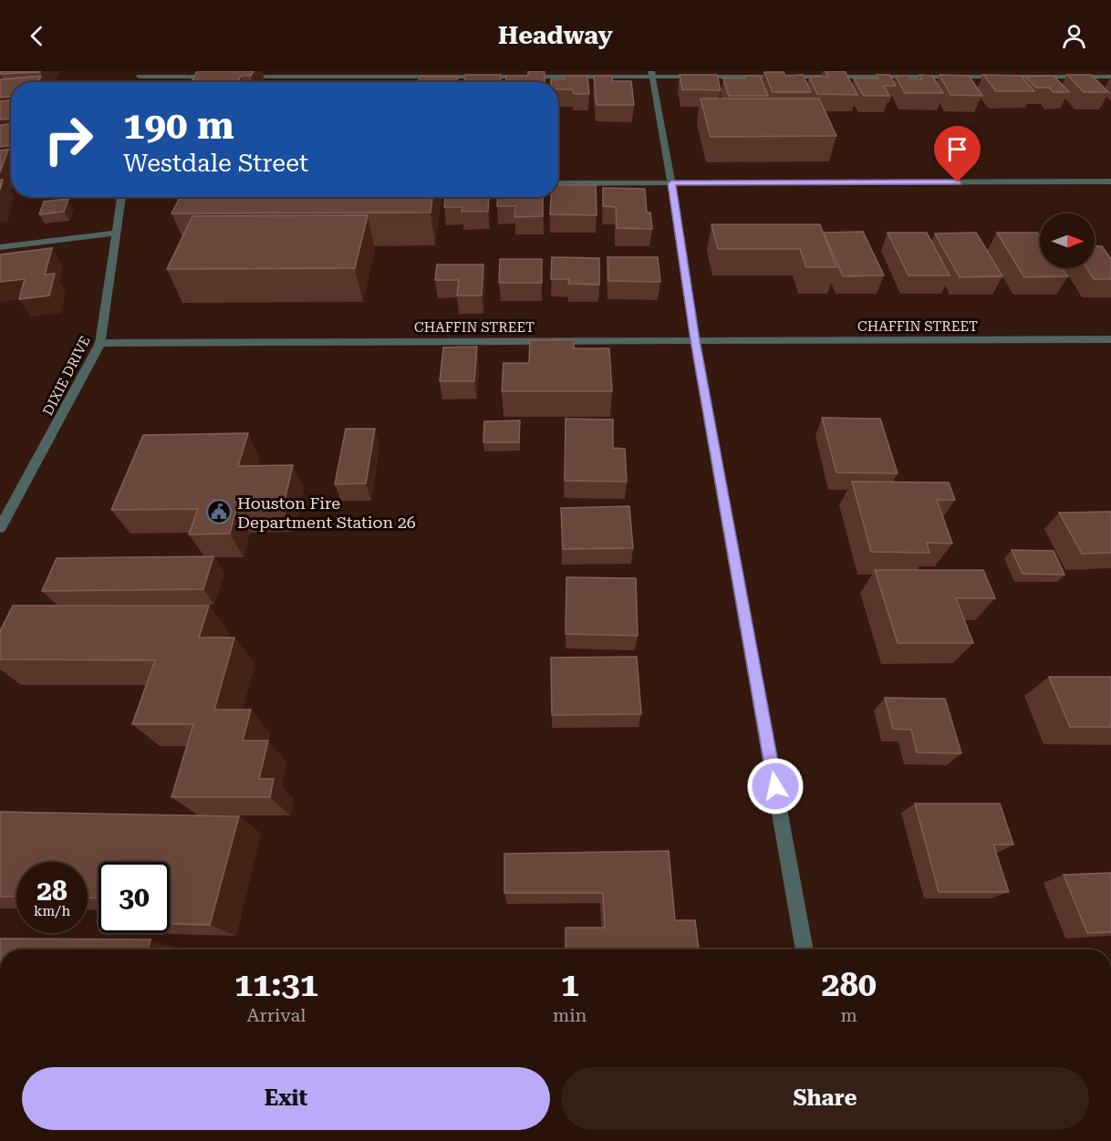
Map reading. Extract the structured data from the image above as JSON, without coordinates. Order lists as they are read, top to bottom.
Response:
{
  "streets": {
    "street": ["CHAFFIN STREET", "DIXIE DRIVE"]
  },
  "crossings": [
    ["CHAFFIN STREET", "DIXIE DRIVE"]
  ],
  "places": {
    "public building": ["Houston Fire Department Station 26"]
  },
  "north": "right",
  "page": {
    "header": "Headway",
    "turn": ["190 m", "Westdale Street"],
    "speed": "28 km/h",
    "limit": "30",
    "eta": [
      "11:31",
      "Arrival",
      "1",
      "min",
      "280",
      "m"
    ],
    "buttons": ["Exit", "Share"]
  }
}
